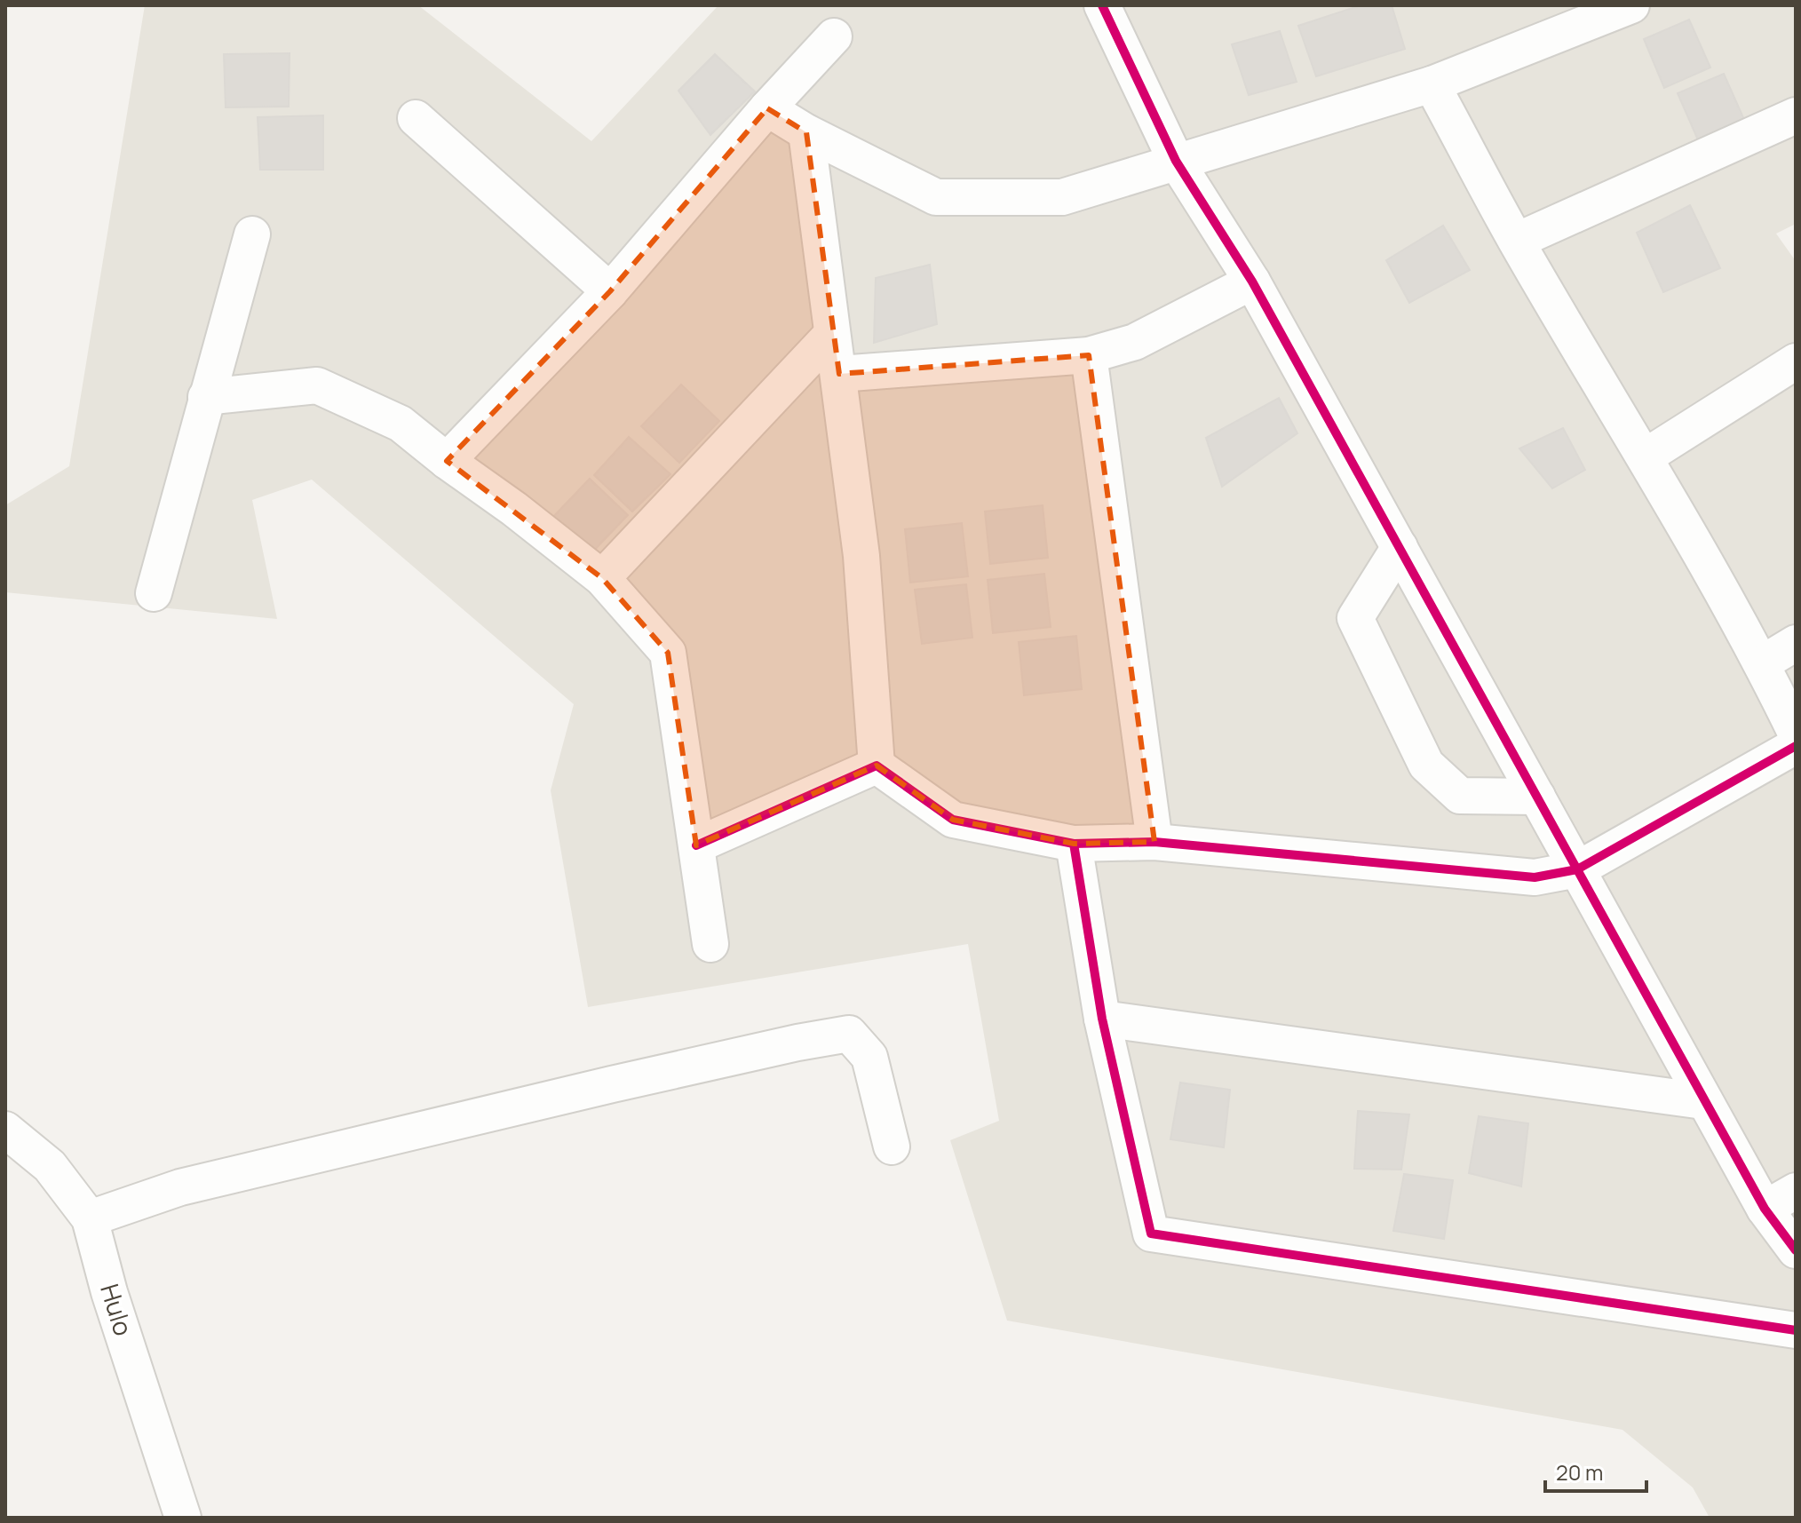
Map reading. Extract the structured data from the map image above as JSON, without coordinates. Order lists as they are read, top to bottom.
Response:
{
  "streets": {
    "street": ["Hulo"]
  },
  "scale_bar": "20 m"
}
